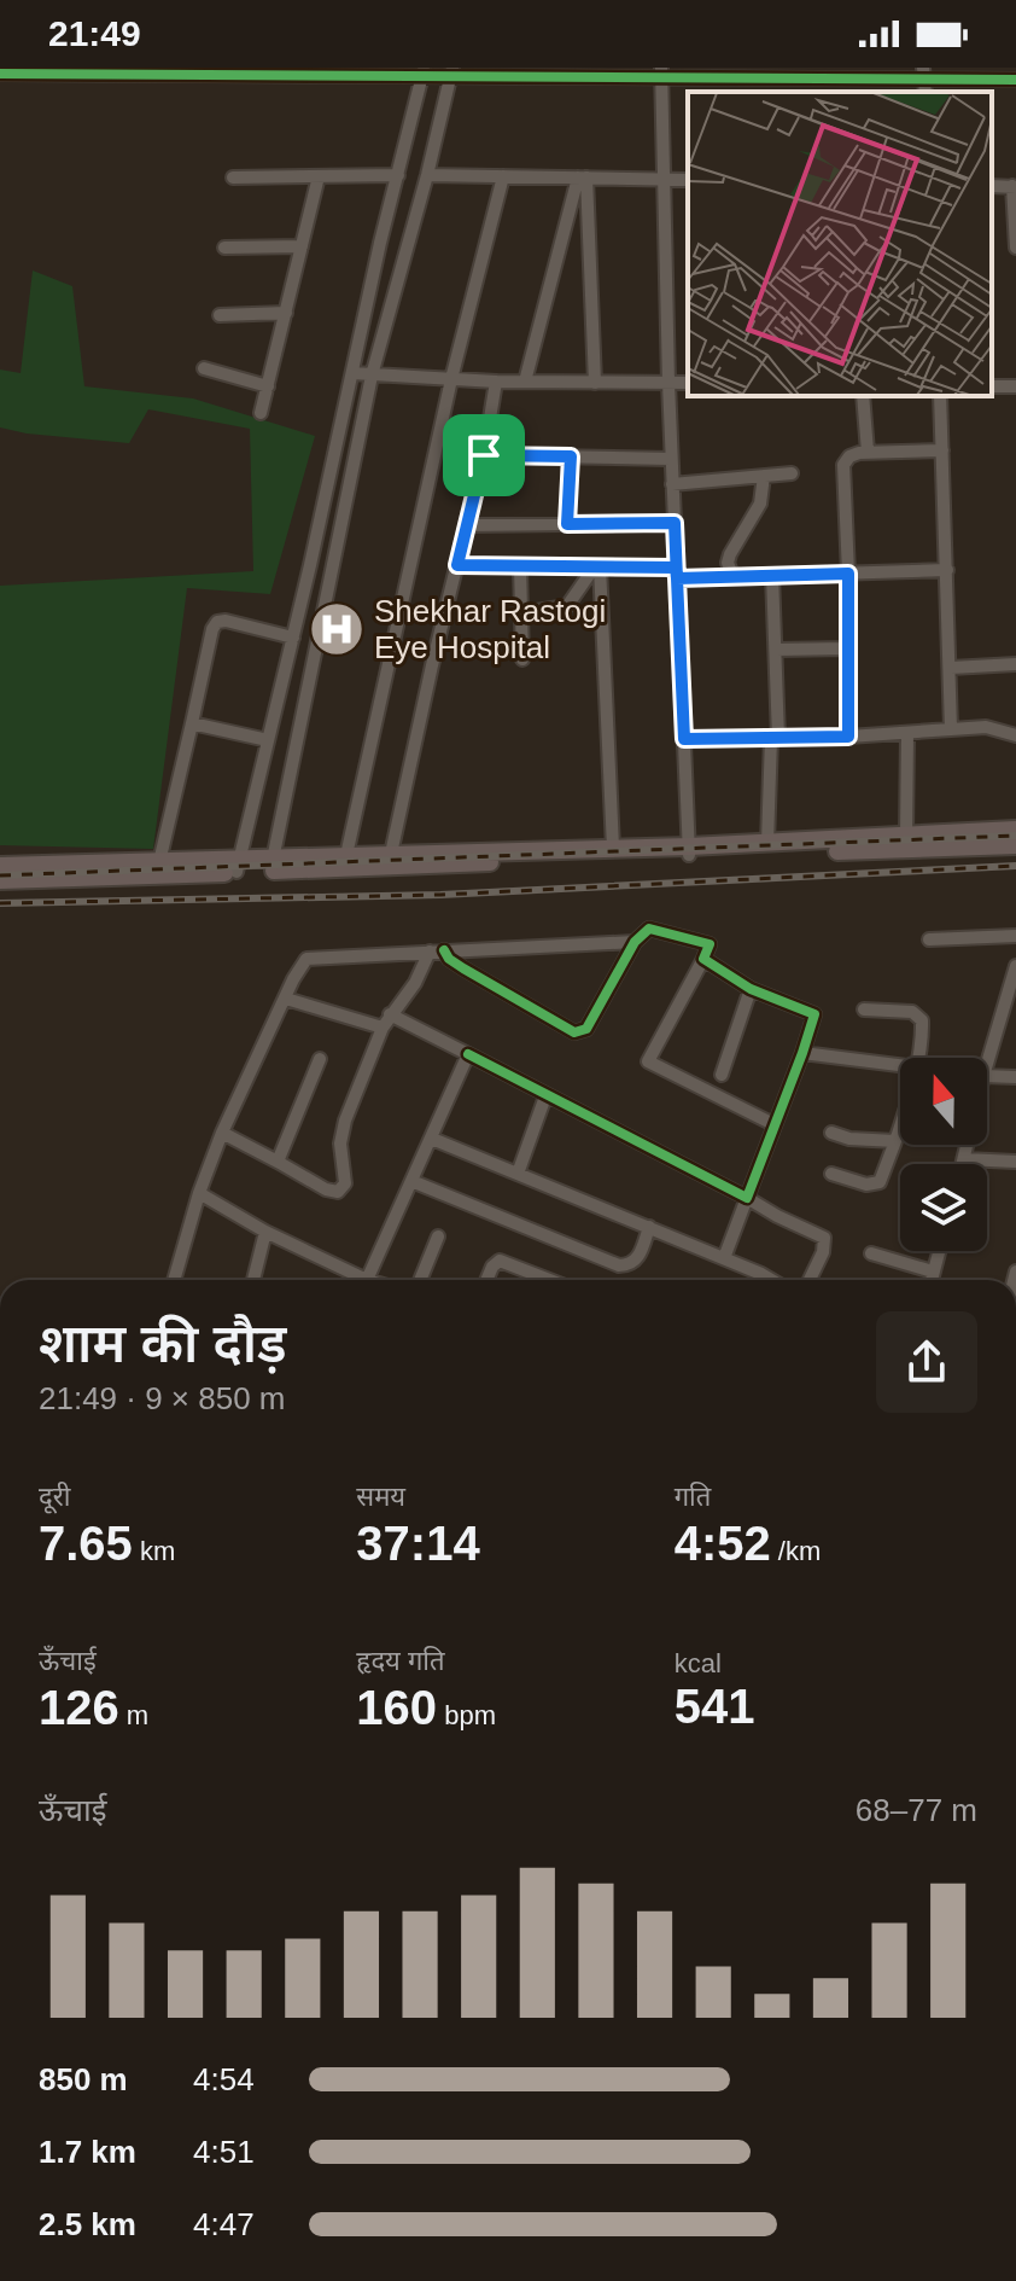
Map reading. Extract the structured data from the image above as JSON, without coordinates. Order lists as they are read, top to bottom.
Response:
{
  "places": {
    "hospital": ["Shekhar Rastogi Eye Hospital"]
  },
  "north": "top",
  "page": {
    "status": "21:49",
    "heading": ["शाम की दौड़", "21:49 · 9 × 850 m"],
    "stats": [
      ["दूरी", "7.65 km"],
      ["समय", "37:14"],
      ["गति", "4:52 /km"],
      ["ऊँचाई", "126 m"],
      ["हृदय गति", "160 bpm"],
      ["kcal", "541"]
    ],
    "chart": ["ऊँचाई", "68–77 m"],
    "list": [
      {
        "name": "850 m",
        "note": "4:54"
      },
      {
        "name": "1.7 km",
        "note": "4:51"
      },
      {
        "name": "2.5 km",
        "note": "4:47"
      }
    ]
  }
}
